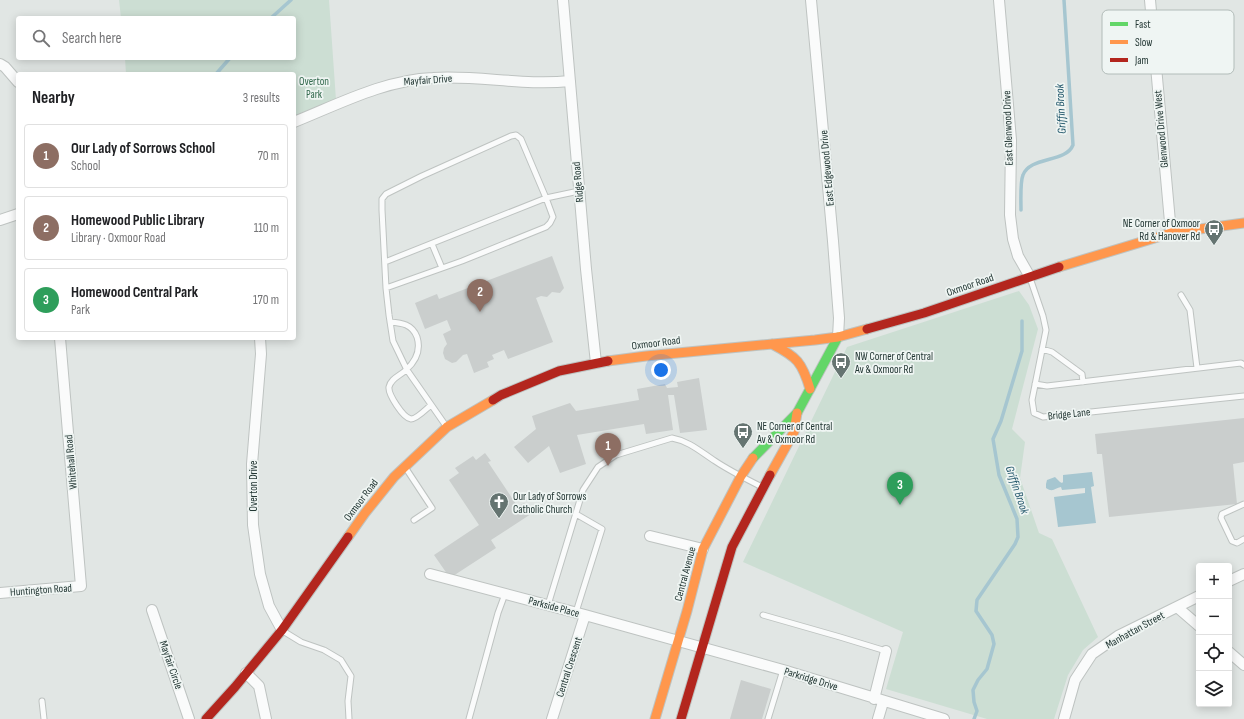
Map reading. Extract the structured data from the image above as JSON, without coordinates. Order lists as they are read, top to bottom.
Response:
{
  "streets": {
    "main road": ["Oxmoor Road", "Central Avenue"],
    "street": [
      "Mayfair Drive",
      "East Glenwood Drive",
      "Glenwood Drive West",
      "East Edgewood Drive",
      "Ridge Road",
      "Whitehall Road",
      "Overton Drive",
      "Huntington Road",
      "Parkside Place",
      "Manhattan Street",
      "Mayfair Circle",
      "Central Crescent",
      "Parkridge Drive"
    ],
    "lane": ["Bridge Lane"]
  },
  "crossings": [
    ["Mayfair Drive", "Ridge Road"],
    ["East Glenwood Drive", "Oxmoor Road"],
    ["East Glenwood Drive", "Bridge Lane"],
    ["Glenwood Drive West", "Oxmoor Road"],
    ["East Edgewood Drive", "Oxmoor Road"],
    ["East Edgewood Drive", "Central Avenue"],
    ["Ridge Road", "Oxmoor Road"],
    ["Oxmoor Road", "Bridge Lane"],
    ["Oxmoor Road", "Overton Drive"],
    ["Oxmoor Road", "Central Avenue"],
    ["Whitehall Road", "Huntington Road"],
    ["Central Avenue", "Parkside Place"],
    ["Central Avenue", "Parkridge Drive"],
    ["Parkside Place", "Central Crescent"],
    ["Parkside Place", "Parkridge Drive"]
  ],
  "water": ["Griffin Brook"],
  "parks": ["Overton Park"],
  "places": {
    "bus stop": ["NE Corner of Oxmoor Rd & Hanover Rd", "NW Corner of Central Av & Oxmoor Rd", "NE Corner of Central Av & Oxmoor Rd"],
    "church": ["Our Lady of Sorrows Catholic Church"]
  },
  "legend": ["Fast", "Slow", "Jam"],
  "page": {
    "search": "Search here",
    "heading": ["Nearby", "3 results"],
    "list": [
      {
        "mark": "1",
        "name": "Our Lady of Sorrows School",
        "note": "School",
        "value": "70 m"
      },
      {
        "mark": "2",
        "name": "Homewood Public Library",
        "note": "Library · Oxmoor Road",
        "value": "110 m"
      },
      {
        "mark": "3",
        "name": "Homewood Central Park",
        "note": "Park",
        "value": "170 m"
      }
    ],
    "pins": ["2", "1", "3"],
    "map_buttons": ["+", "−"]
  }
}
